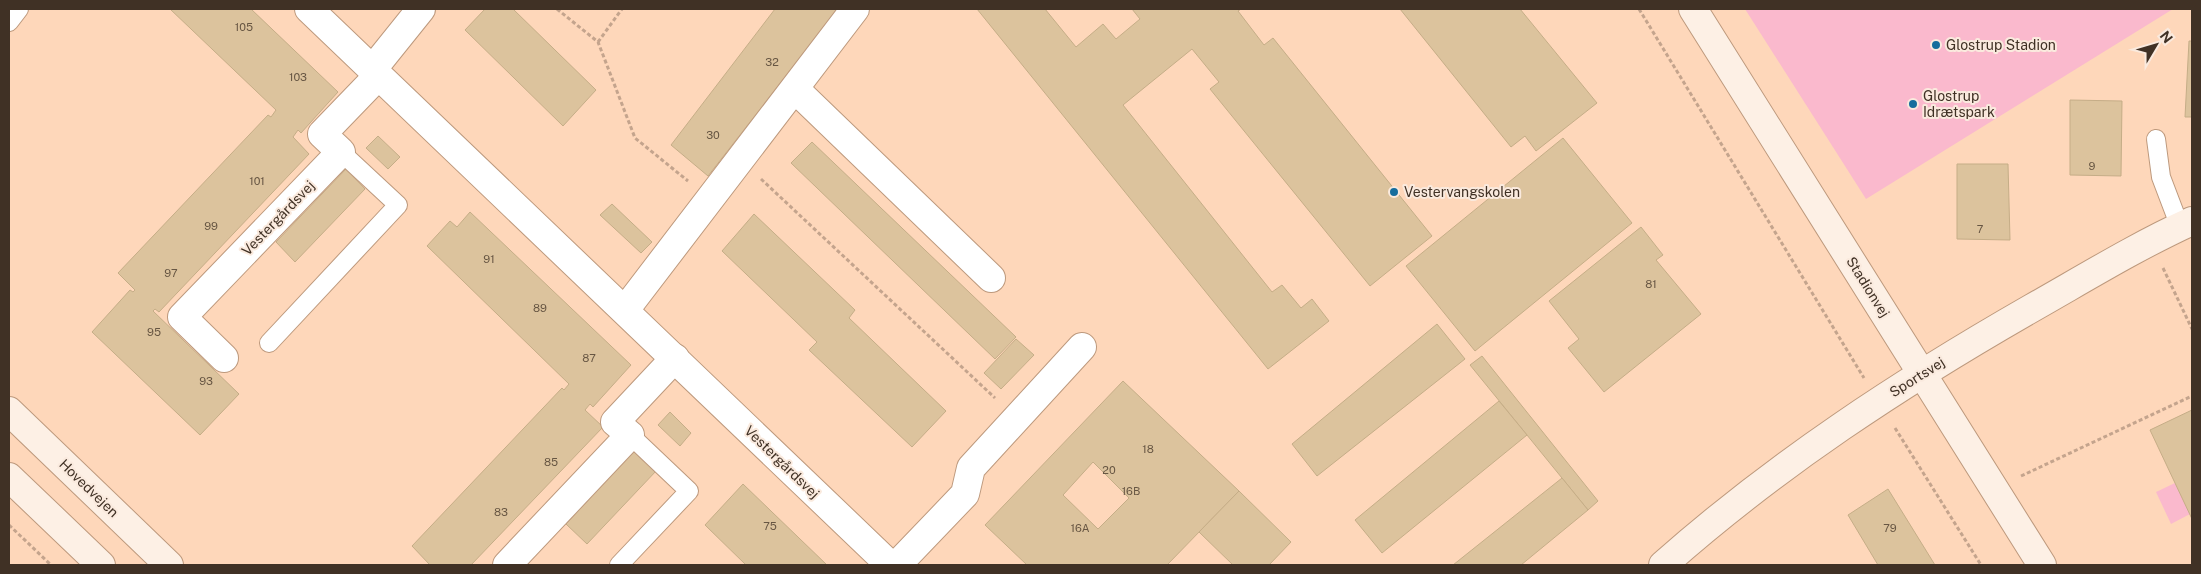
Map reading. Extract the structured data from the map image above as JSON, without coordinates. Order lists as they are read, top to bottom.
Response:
{
  "streets": {
    "street": [
      "Vestergårdsvej",
      "Stadionvej",
      "Sportsvej",
      "Hovedvejen"
    ]
  },
  "crossings": [
    ["Stadionvej", "Sportsvej"]
  ],
  "places": ["Glostrup Stadion", "Glostrup Idrætspark", "Vestervangskolen"],
  "house_numbers": [
    "105",
    "32",
    "103",
    "30",
    "9",
    "101",
    "99",
    "7",
    "91",
    "97",
    "81",
    "89",
    "95",
    "87",
    "93",
    "18",
    "85",
    "20",
    "16B",
    "83",
    "75",
    "16A",
    "79"
  ],
  "north": "top right"
}
